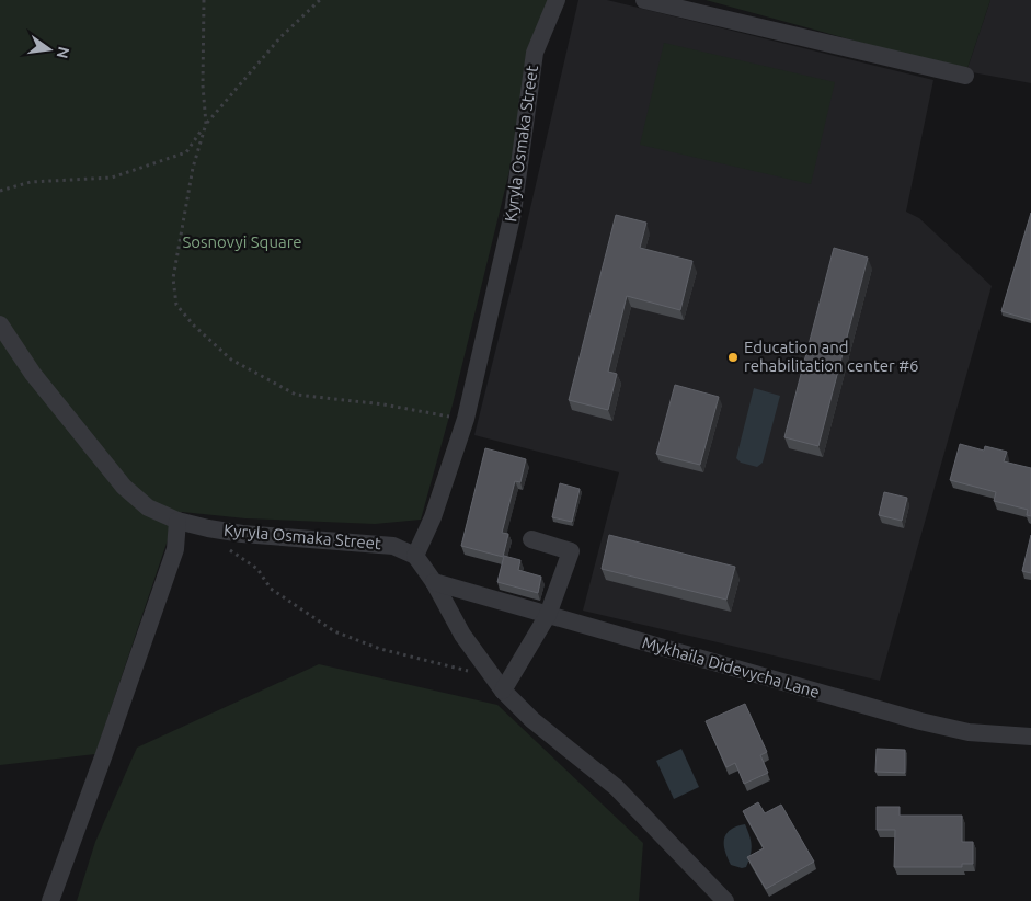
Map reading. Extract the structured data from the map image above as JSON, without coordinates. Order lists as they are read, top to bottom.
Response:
{
  "streets": {
    "street": ["Kyryla Osmaka Street", "Mykhaila Didevycha Lane"]
  },
  "parks": ["Sosnovyi Square"],
  "places": ["Education and rehabilitation center #6"],
  "north": "right"
}
